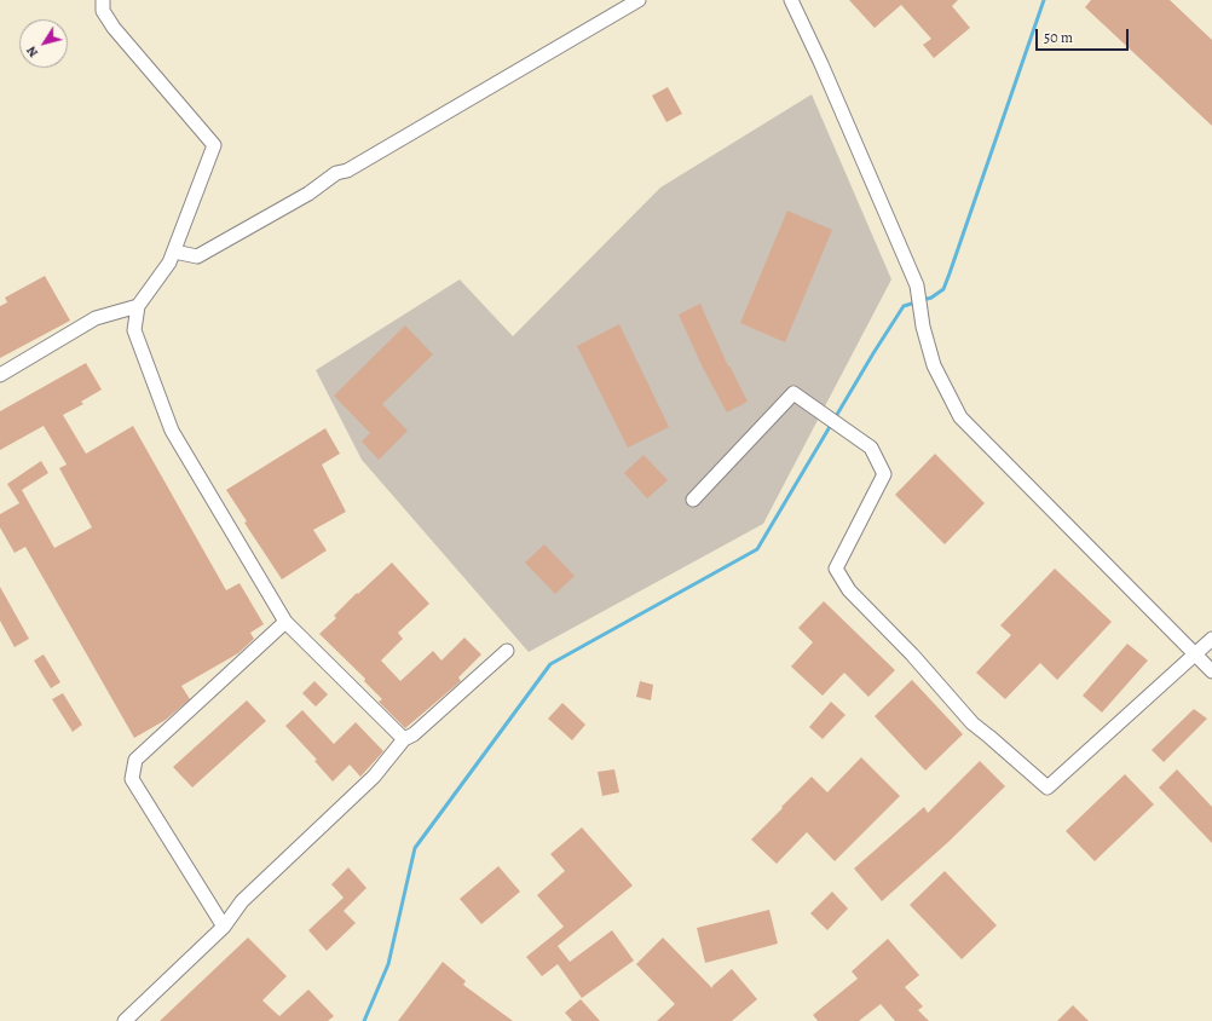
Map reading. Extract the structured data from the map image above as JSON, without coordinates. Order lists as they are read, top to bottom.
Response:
{
  "scale_bar": "50 m",
  "north": "bottom left"
}
